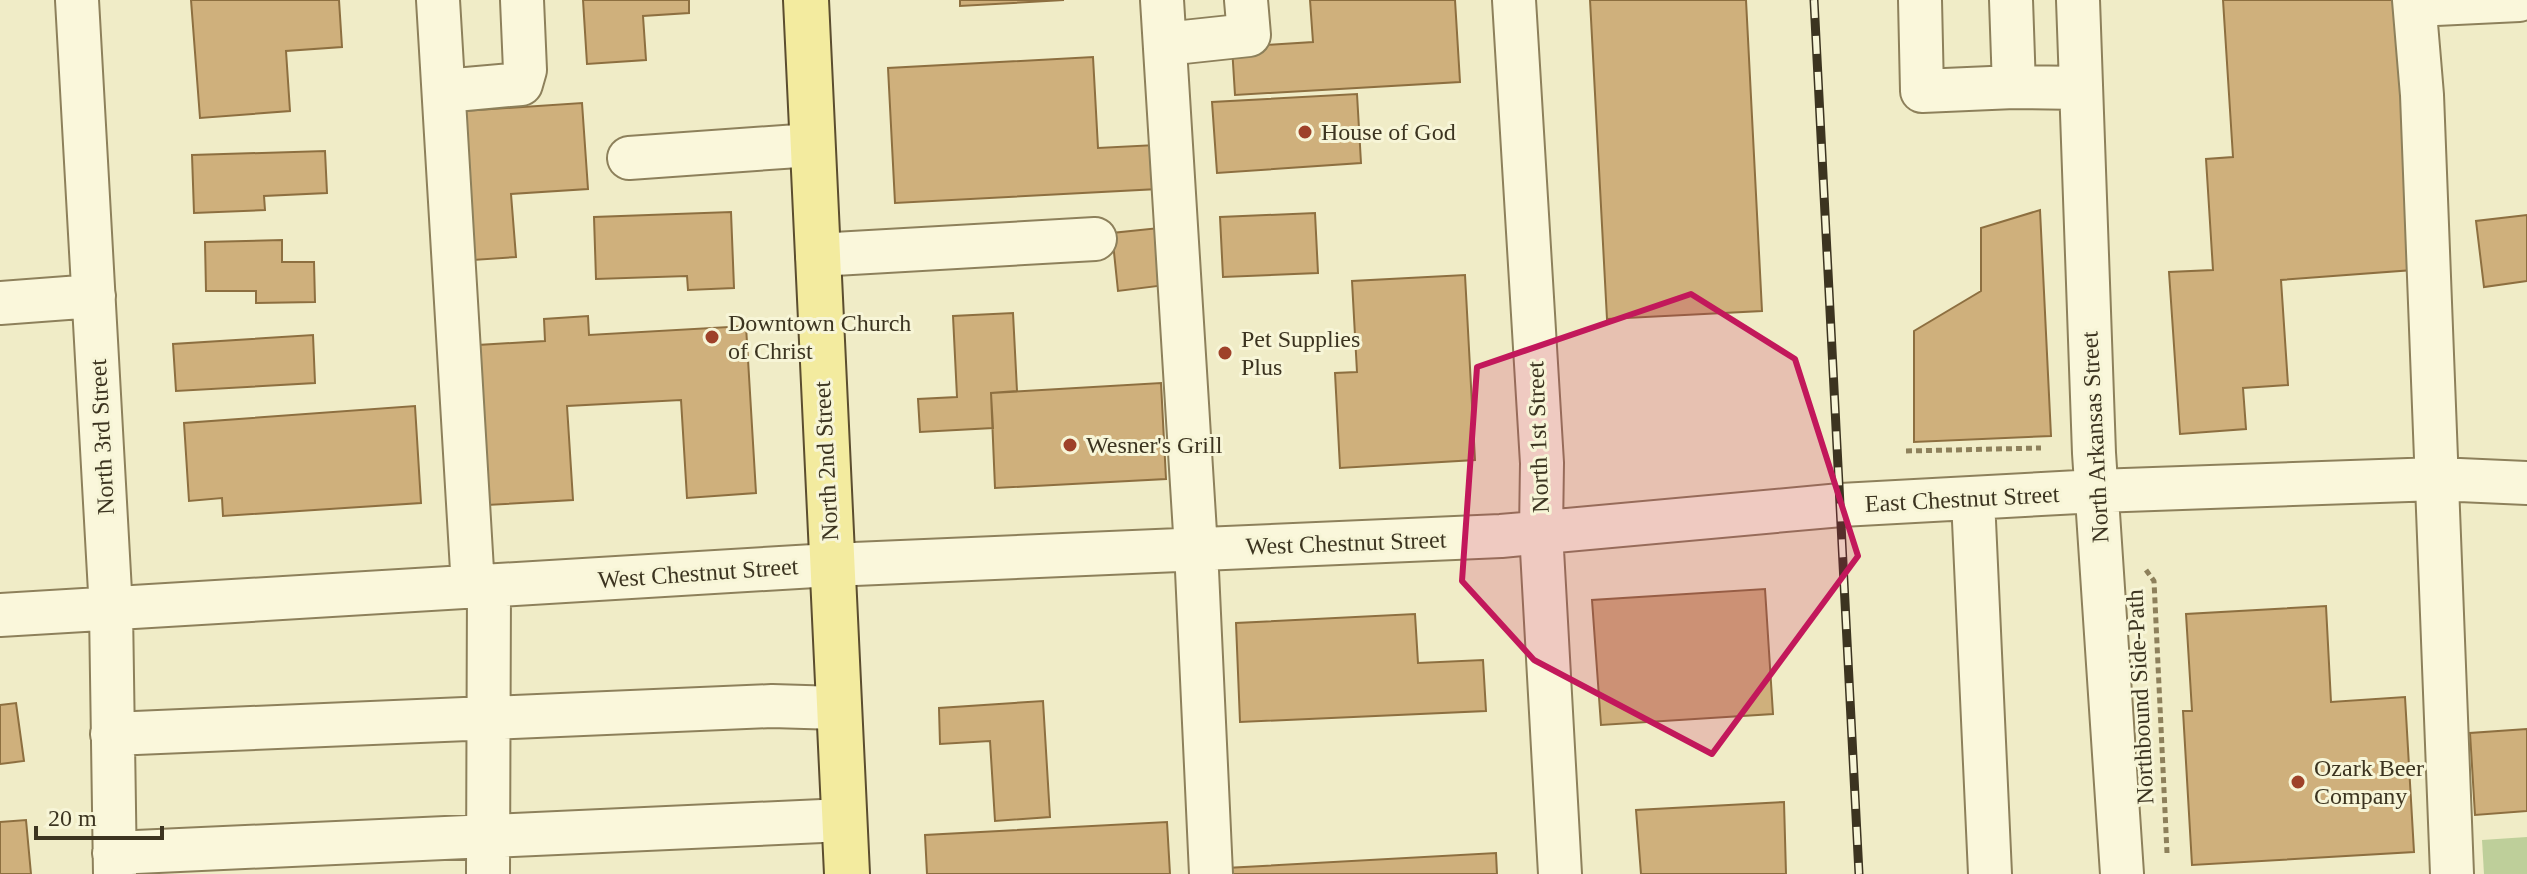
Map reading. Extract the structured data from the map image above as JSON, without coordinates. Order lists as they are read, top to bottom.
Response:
{
  "streets": {
    "main road": ["North 2nd Street"],
    "street": [
      "North 3rd Street",
      "North 1st Street",
      "North Arkansas Street",
      "East Chestnut Street",
      "West Chestnut Street"
    ],
    "path": ["Northbound Side-Path"]
  },
  "crossings": [
    ["North 3rd Street", "West Chestnut Street"],
    ["North 1st Street", "East Chestnut Street"],
    ["North 1st Street", "West Chestnut Street"],
    ["North Arkansas Street", "East Chestnut Street"],
    ["North 2nd Street", "West Chestnut Street"],
    ["East Chestnut Street", "West Chestnut Street"]
  ],
  "places": [
    "House of God",
    "Downtown Church of Christ",
    "Pet Supplies Plus",
    "Wesner's Grill",
    "Ozark Beer Company"
  ],
  "scale_bar": "20 m"
}
